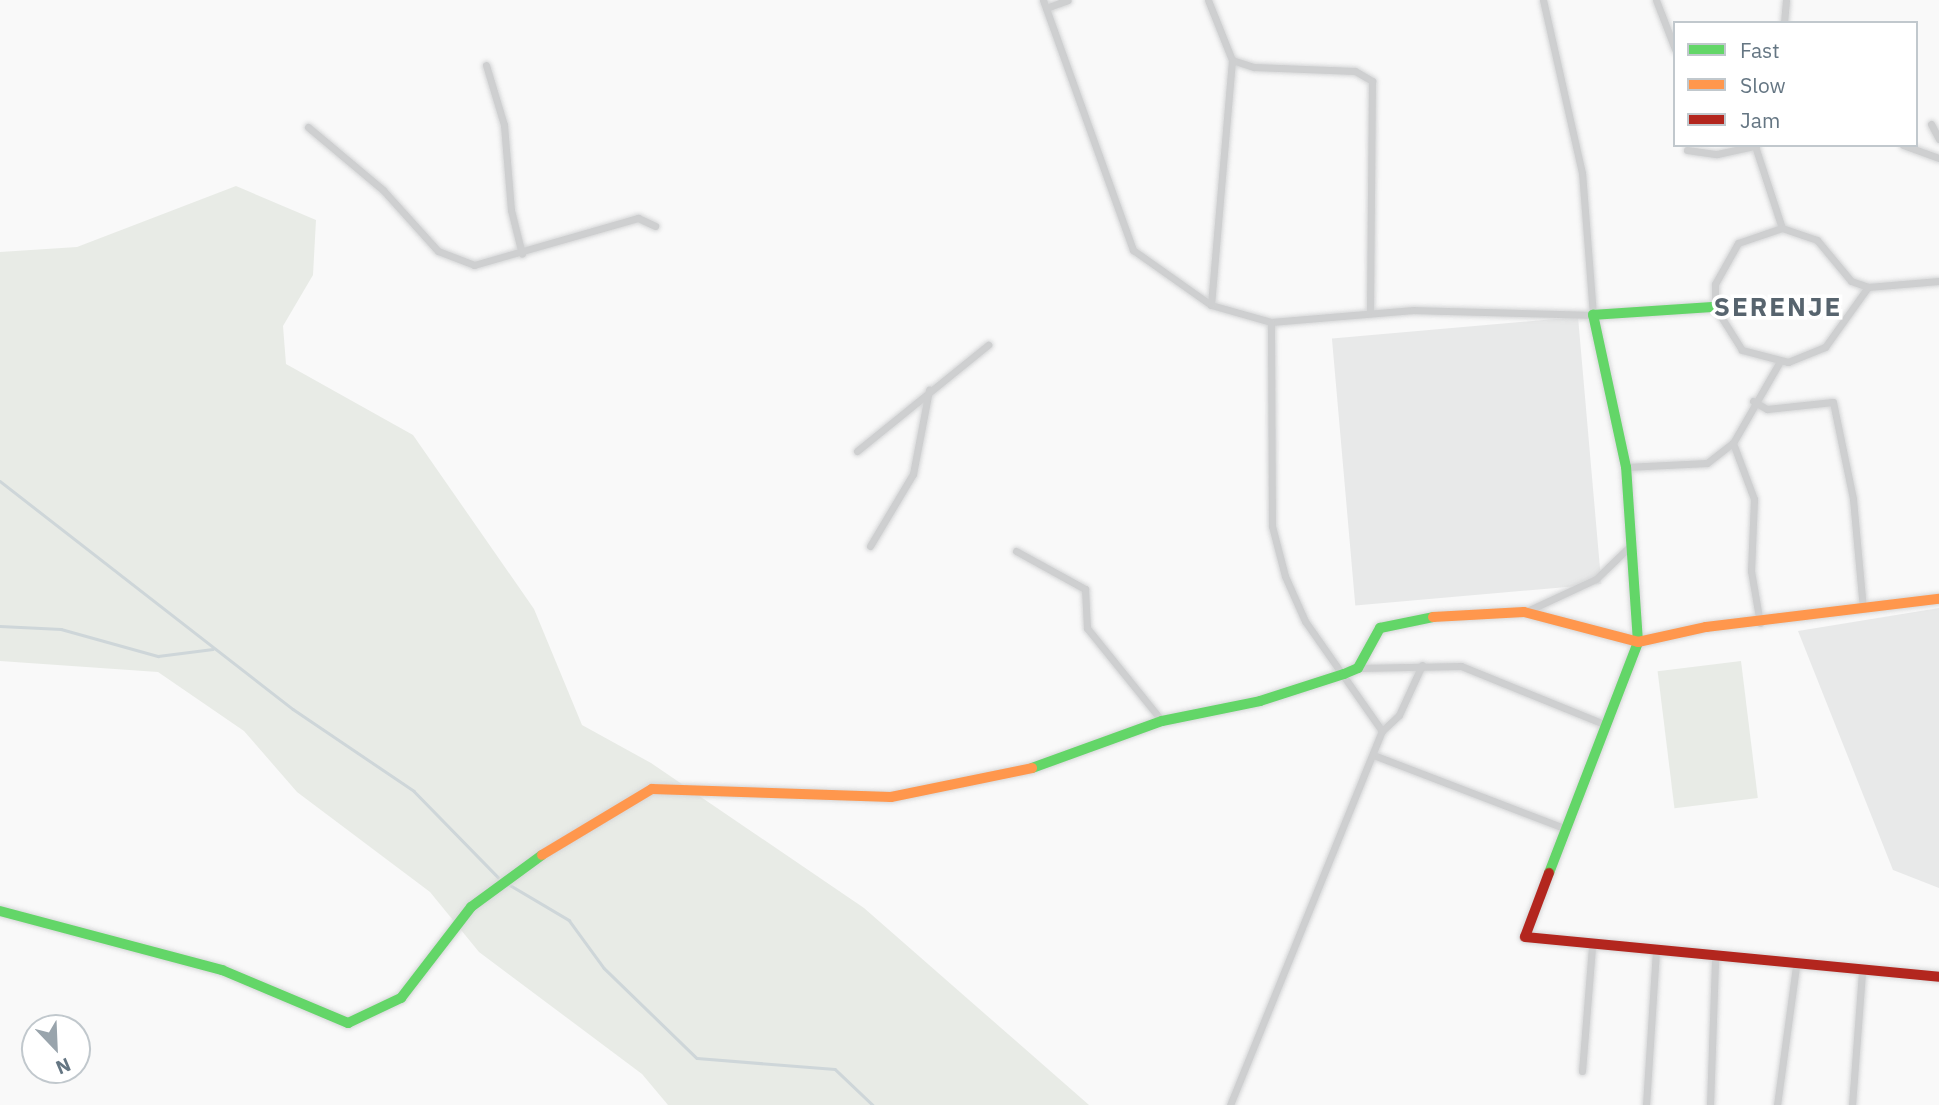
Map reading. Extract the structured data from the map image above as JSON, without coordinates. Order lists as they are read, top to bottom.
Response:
{
  "districts": ["SERENJE"],
  "legend": ["Fast", "Slow", "Jam"],
  "north": "bottom right"
}
